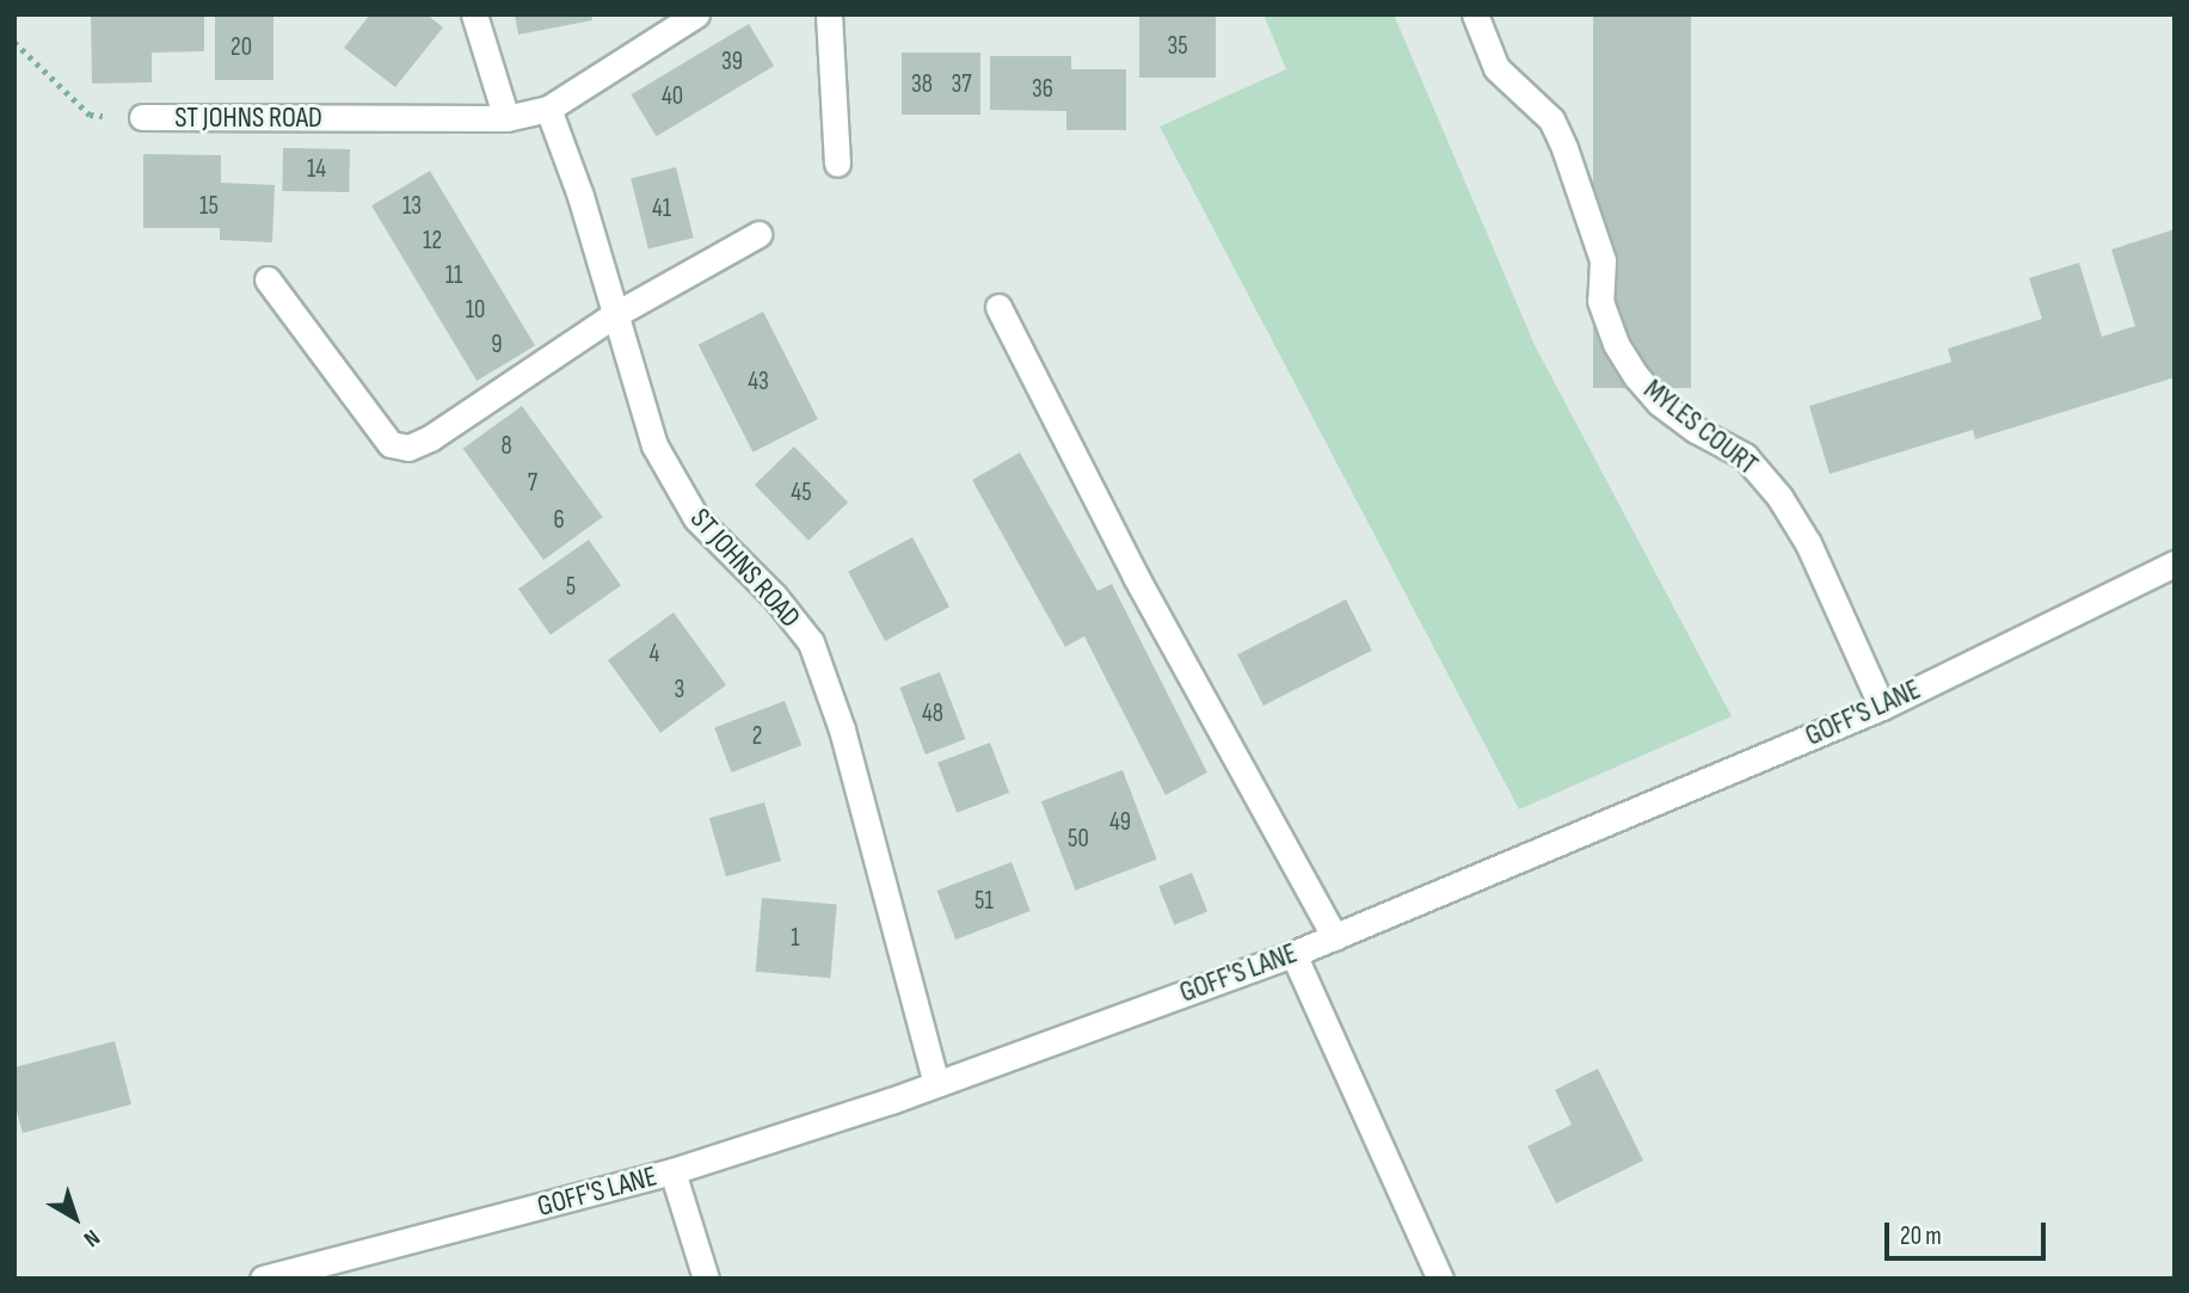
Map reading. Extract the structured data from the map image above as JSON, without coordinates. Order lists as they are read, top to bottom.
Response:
{
  "streets": {
    "street": ["ST JOHNS ROAD", "MYLES COURT", "GOFF'S LANE"]
  },
  "crossings": [
    ["ST JOHNS ROAD", "GOFF'S LANE"],
    ["MYLES COURT", "GOFF'S LANE"]
  ],
  "house_numbers": [
    "35",
    "20",
    "39",
    "38",
    "37",
    "36",
    "40",
    "14",
    "15",
    "13",
    "41",
    "12",
    "11",
    "10",
    "9",
    "43",
    "8",
    "7",
    "45",
    "6",
    "5",
    "4",
    "3",
    "48",
    "2",
    "49",
    "50",
    "51",
    "1"
  ],
  "scale_bar": "20 m",
  "north": "bottom right"
}
